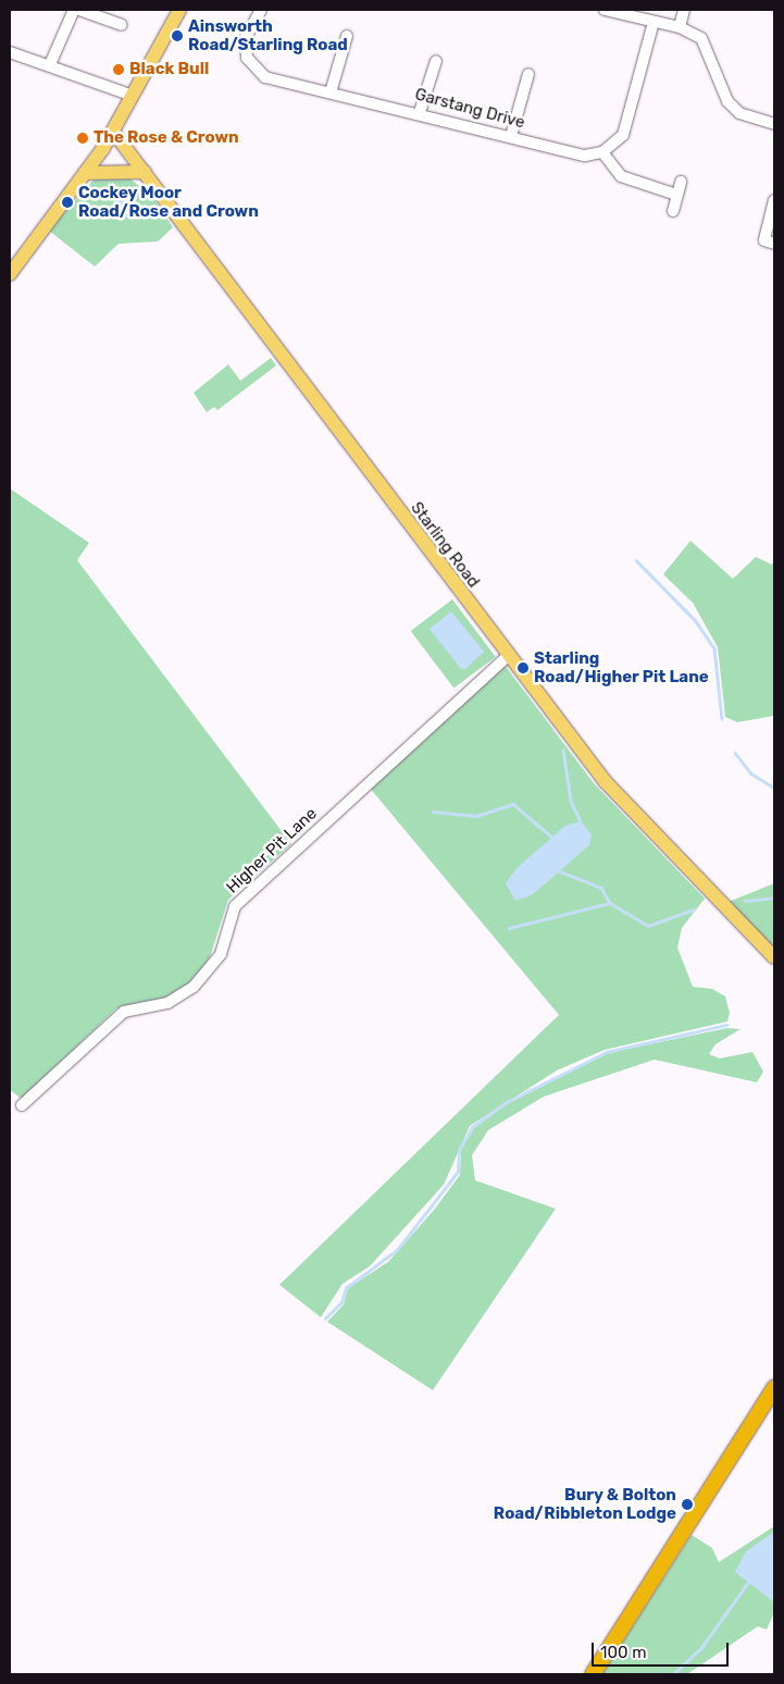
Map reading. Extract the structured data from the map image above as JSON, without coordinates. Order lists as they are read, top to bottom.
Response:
{
  "streets": {
    "main road": ["Starling Road"],
    "street": ["Garstang Drive", "Higher Pit Lane"]
  },
  "crossings": [
    ["Starling Road", "Higher Pit Lane"]
  ],
  "places": [
    "Ainsworth Road/Starling Road",
    "Black Bull",
    "The Rose & Crown",
    "Cockey Moor Road/Rose and Crown",
    "Starling Road/Higher Pit Lane",
    "Bury & Bolton Road/Ribbleton Lodge"
  ],
  "scale_bar": "100 m"
}
